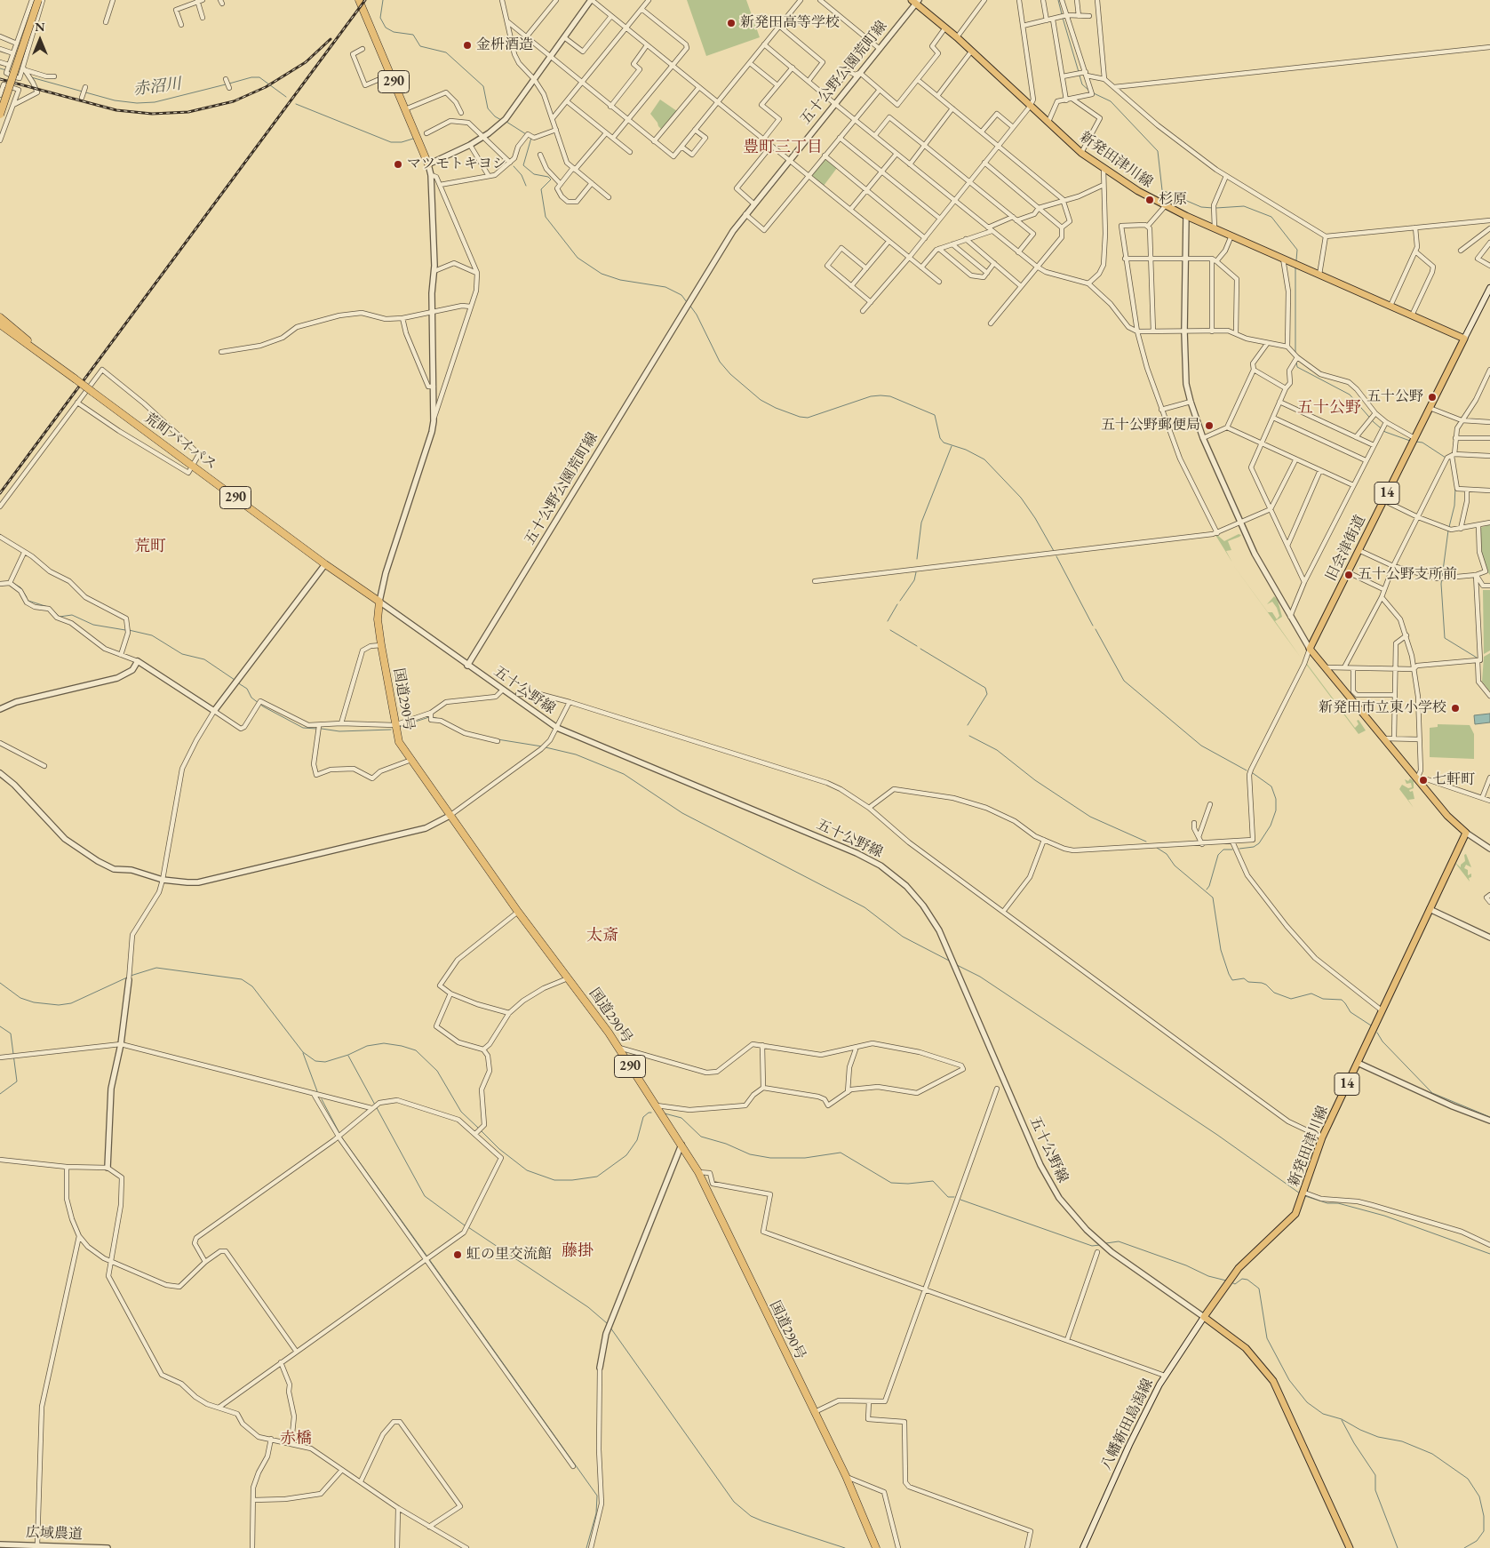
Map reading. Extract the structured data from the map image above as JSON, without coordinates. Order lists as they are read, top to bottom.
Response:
{
  "streets": {
    "highway": ["290", "荒町バイパス", "国道290号"],
    "main road": [
      "新発田津川線",
      "14",
      "旧会津街道",
      "八幡新田島潟線"
    ],
    "street": ["五十公野公園荒町線", "五十公野線", "広域農道"]
  },
  "crossings": [
    ["五十公野公園荒町線", "新発田津川線"],
    ["五十公野公園荒町線", "五十公野線"],
    ["新発田津川線", "旧会津街道"],
    ["新発田津川線", "五十公野線"],
    ["新発田津川線", "八幡新田島潟線"],
    ["荒町バイパス", "五十公野線"],
    ["荒町バイパス", "国道290号"],
    ["五十公野線", "国道290号"],
    ["五十公野線", "八幡新田島潟線"]
  ],
  "districts": [
    "豊町三丁目",
    "五十公野",
    "荒町",
    "太斎",
    "藤掛",
    "赤橋"
  ],
  "water": ["赤沼川"],
  "places": [
    "新発田高等学校",
    "金枡酒造",
    "マツモトキヨシ",
    "杉原",
    "五十公野",
    "五十公野郵便局",
    "五十公野支所前",
    "新発田市立東小学校",
    "七軒町",
    "虹の里交流館"
  ],
  "north": "top"
}
